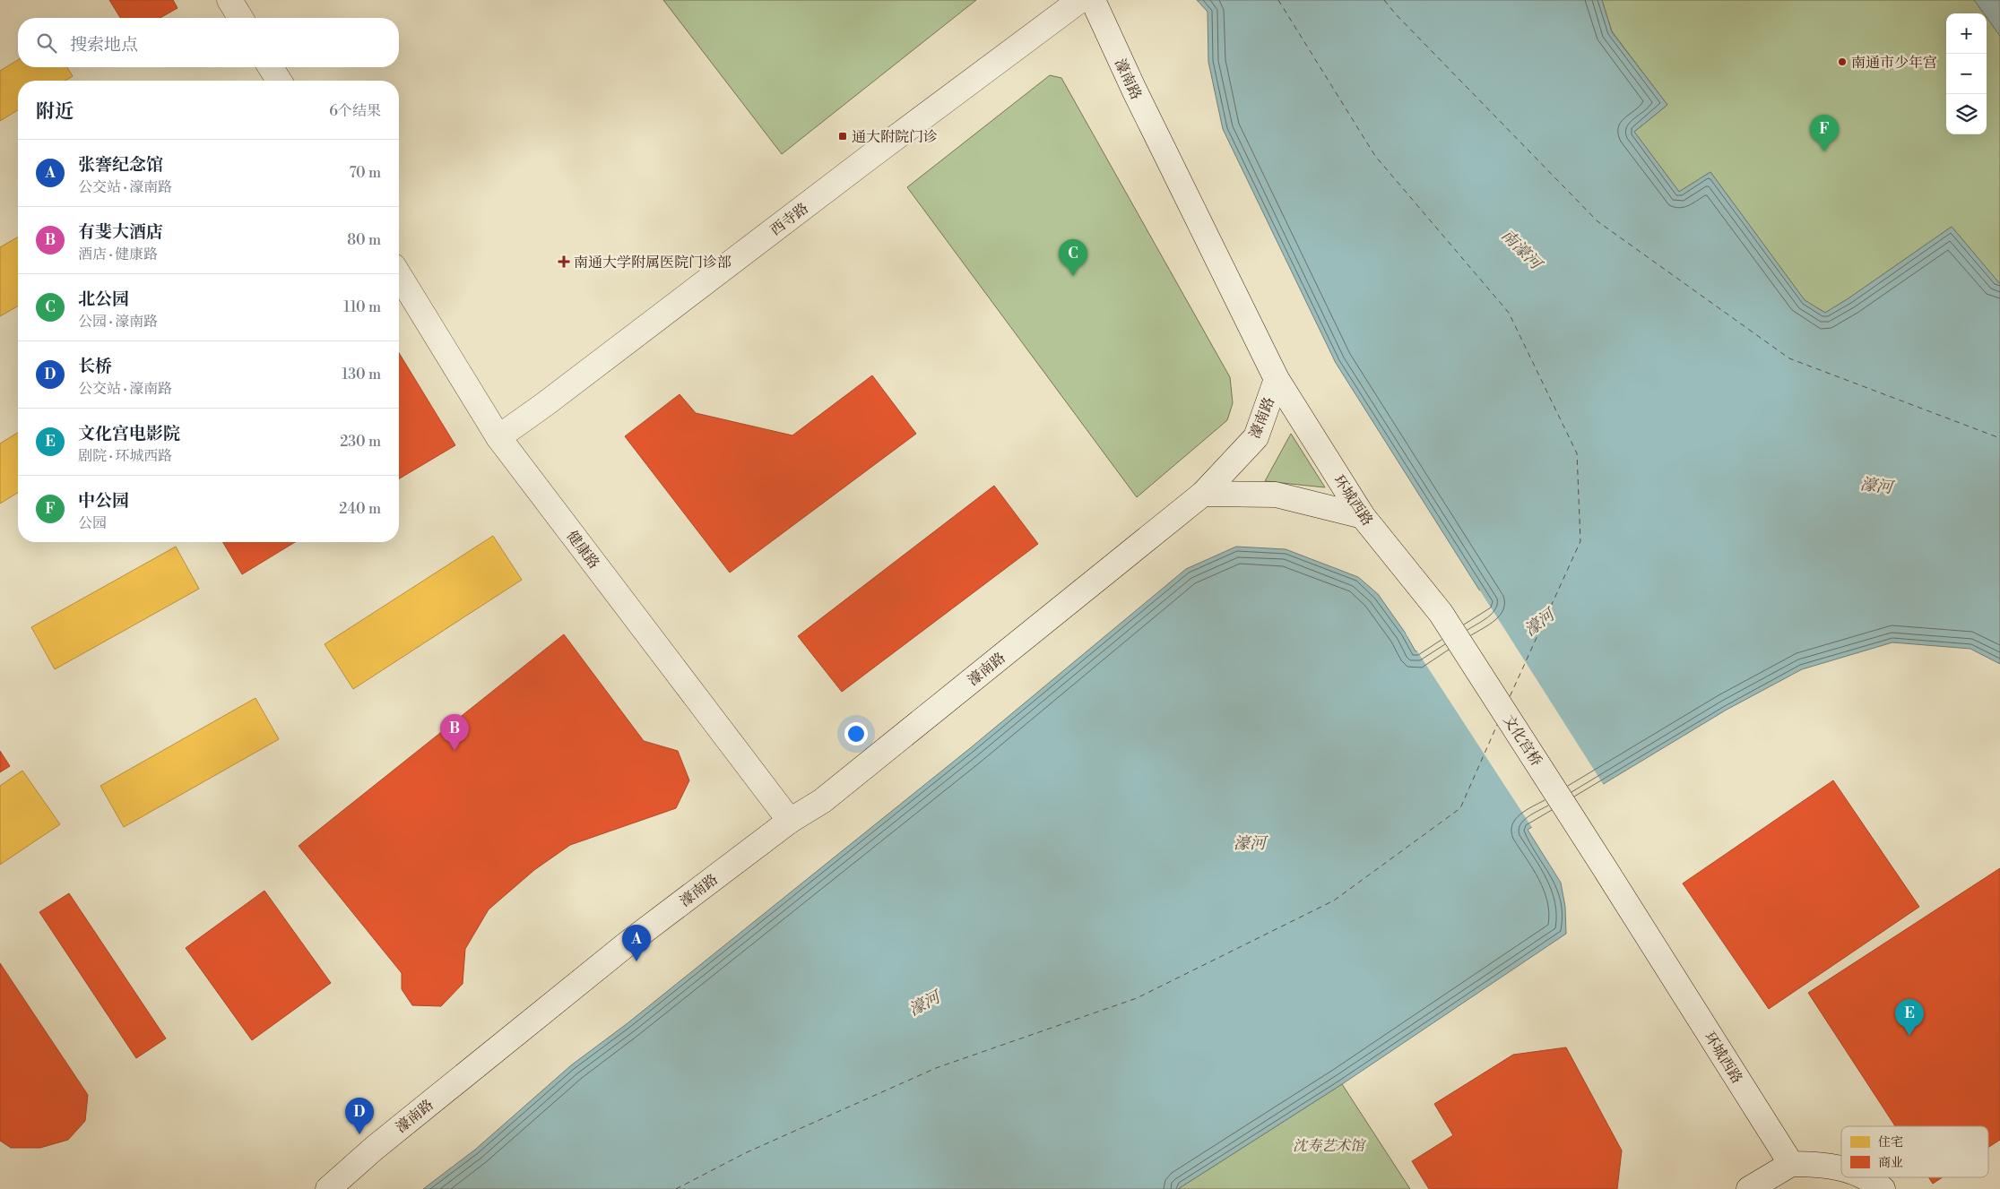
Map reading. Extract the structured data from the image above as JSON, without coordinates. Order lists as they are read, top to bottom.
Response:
{
  "streets": {
    "street": [
      "濠南路",
      "西寺路",
      "环城西路",
      "健康路",
      "文化宫桥"
    ]
  },
  "crossings": [
    ["濠南路", "环城西路"],
    ["濠南路", "健康路"],
    ["西寺路", "健康路"],
    ["环城西路", "文化宫桥"]
  ],
  "water": ["南濠河", "濠河"],
  "parks": ["沈寿艺术馆"],
  "places": {
    "other": ["南通市少年宫"],
    "transit": ["通大附院门诊"],
    "health": ["南通大学附属医院门诊部"]
  },
  "legend": ["住宅", "商业"],
  "page": {
    "map_buttons": ["+", "−"],
    "search": "搜索地点",
    "heading": ["附近", "6个结果"],
    "pins": [
      "F",
      "C",
      "B",
      "A",
      "E",
      "D"
    ],
    "list": [
      {
        "mark": "A",
        "name": "张謇纪念馆",
        "note": "公交站 · 濠南路",
        "value": "70 m"
      },
      {
        "mark": "B",
        "name": "有斐大酒店",
        "note": "酒店 · 健康路",
        "value": "80 m"
      },
      {
        "mark": "C",
        "name": "北公园",
        "note": "公园 · 濠南路",
        "value": "110 m"
      },
      {
        "mark": "D",
        "name": "长桥",
        "note": "公交站 · 濠南路",
        "value": "130 m"
      },
      {
        "mark": "E",
        "name": "文化宫电影院",
        "note": "剧院 · 环城西路",
        "value": "230 m"
      },
      {
        "mark": "F",
        "name": "中公园",
        "note": "公园",
        "value": "240 m"
      }
    ]
  }
}
